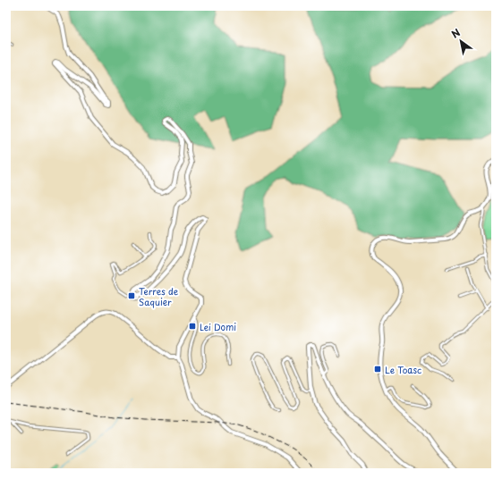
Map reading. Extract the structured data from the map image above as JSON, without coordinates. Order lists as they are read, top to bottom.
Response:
{
  "places": {
    "transit": ["Terres de Saquier", "Lei Domi", "Le Toasc"]
  },
  "north": "top left"
}
